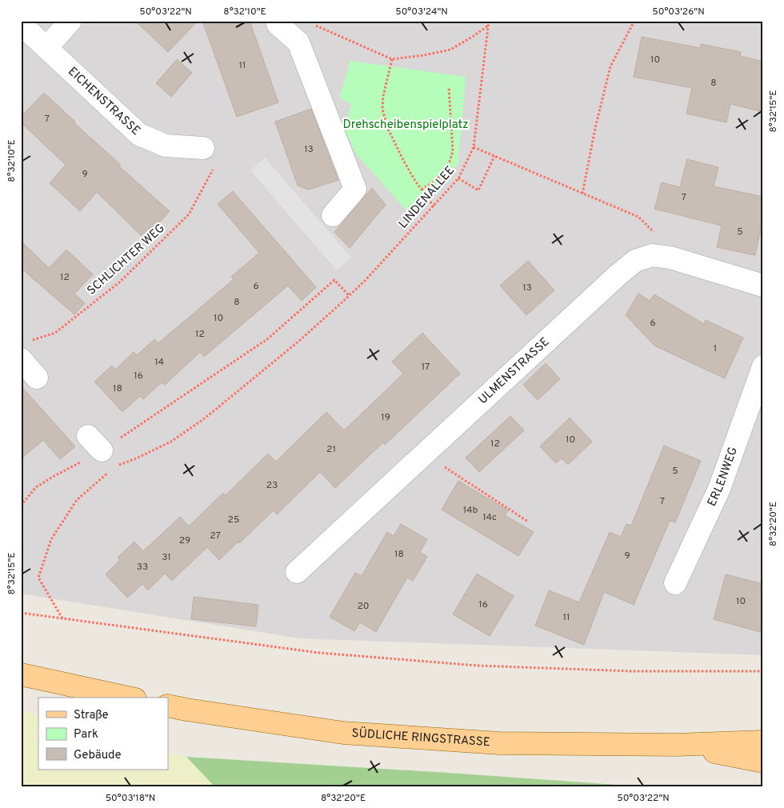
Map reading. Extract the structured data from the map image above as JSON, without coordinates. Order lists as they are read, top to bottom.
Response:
{
  "streets": {
    "main road": ["SÜDLICHE RINGSTRASSE"],
    "street": ["EICHENSTRASSE", "ULMENSTRASSE", "ERLENWEG"],
    "path": ["LINDENALLEE", "SCHLICHTER WEG"]
  },
  "parks": ["Drehscheibenspielplatz"],
  "house_numbers": [
    "10",
    "11",
    "8",
    "7",
    "13",
    "9",
    "7",
    "5",
    "12",
    "6",
    "13",
    "8",
    "10",
    "6",
    "12",
    "1",
    "14",
    "17",
    "16",
    "18",
    "19",
    "10",
    "12",
    "21",
    "5",
    "23",
    "7",
    "14b",
    "14c",
    "25",
    "27",
    "29",
    "18",
    "9",
    "31",
    "33",
    "10",
    "16",
    "20",
    "11"
  ],
  "legend": ["Straße", "Park", "Gebäude"],
  "coordinates": [
    "50°03'22\"N",
    "8°32'10\"E",
    "50°03'24\"N",
    "50°03'26\"N",
    "8°32'15\"E",
    "8°32'20\"E",
    "50°03'18\"N"
  ]
}
